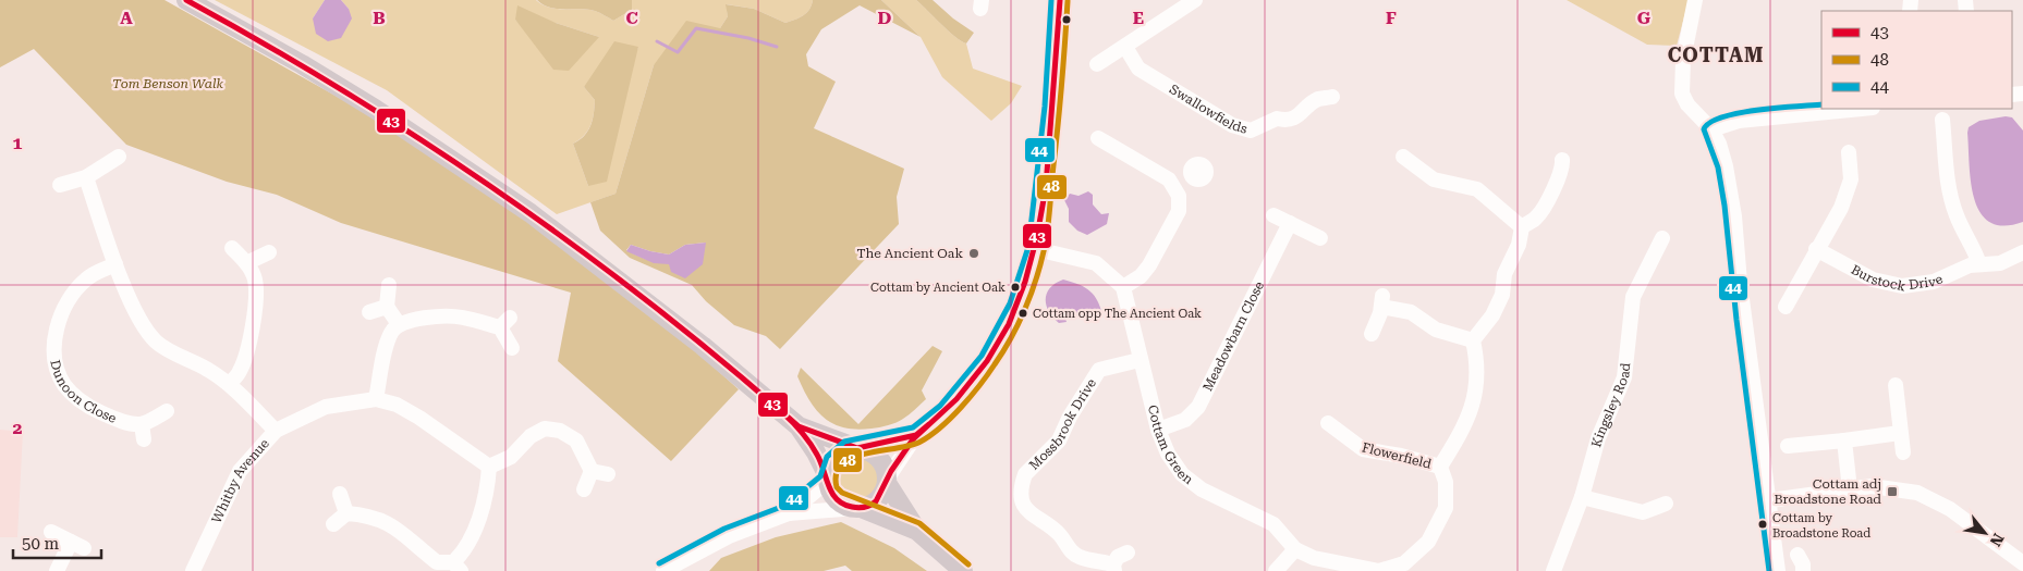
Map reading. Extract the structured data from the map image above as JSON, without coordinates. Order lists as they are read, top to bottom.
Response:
{
  "streets": {
    "street": [
      "Swallowfields",
      "Burstock Drive",
      "Meadowbarn Close",
      "Dunoon Close",
      "Kingsley Road",
      "Mossbrook Drive",
      "Cottam Green",
      "Flowerfield",
      "Whitby Avenue"
    ]
  },
  "crossings": [
    ["Meadowbarn Close", "Cottam Green"],
    ["Mossbrook Drive", "Cottam Green"],
    ["Cottam Green", "Flowerfield"]
  ],
  "districts": ["COTTAM"],
  "parks": ["Tom Benson Walk"],
  "places": {
    "other": [
      "The Ancient Oak",
      "Cottam by Ancient Oak",
      "Cottam opp The Ancient Oak",
      "Cottam by Broadstone Road"
    ],
    "transit": ["Cottam adj Broadstone Road"]
  },
  "lines": ["transit line 43", "transit line 44", "transit line 48"],
  "legend": ["43", "48", "44"],
  "scale_bar": "50 m",
  "north": "bottom right",
  "grid": {
    "columns": [
      "A",
      "B",
      "C",
      "D",
      "E",
      "F",
      "G"
    ],
    "rows": ["1", "2"]
  }
}
